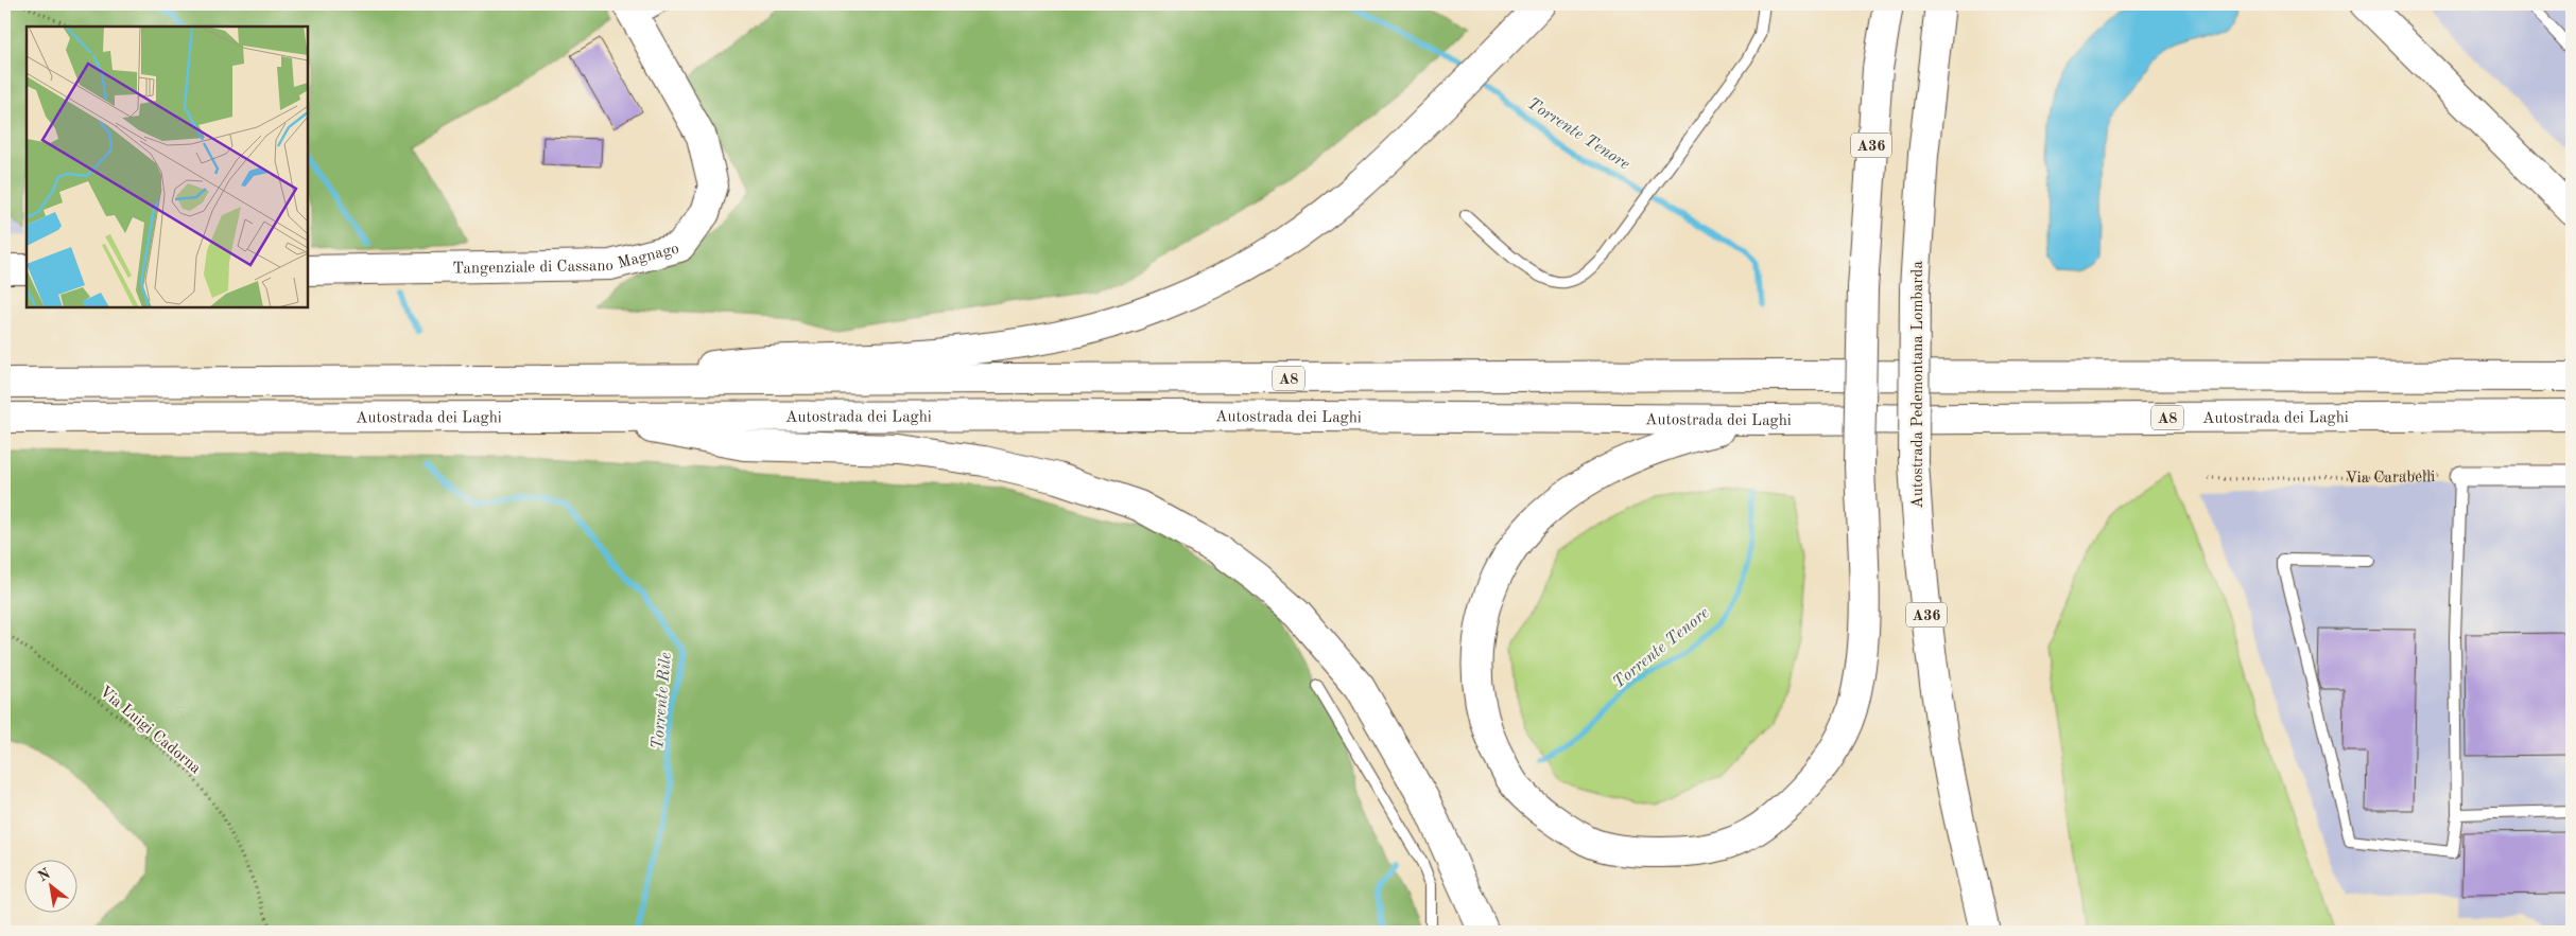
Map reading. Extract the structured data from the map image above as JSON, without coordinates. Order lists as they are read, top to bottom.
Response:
{
  "streets": {
    "main road": [
      "A36",
      "Tangenziale di Cassano Magnago",
      "A8",
      "Autostrada Pedemontana Lombarda",
      "Autostrada dei Laghi"
    ],
    "path": ["Via Carabelli", "Via Luigi Cadorna"]
  },
  "crossings": [
    ["A36", "Autostrada dei Laghi"]
  ],
  "water": ["Torrente Tenore", "Torrente Rile"],
  "north": "top left"
}
